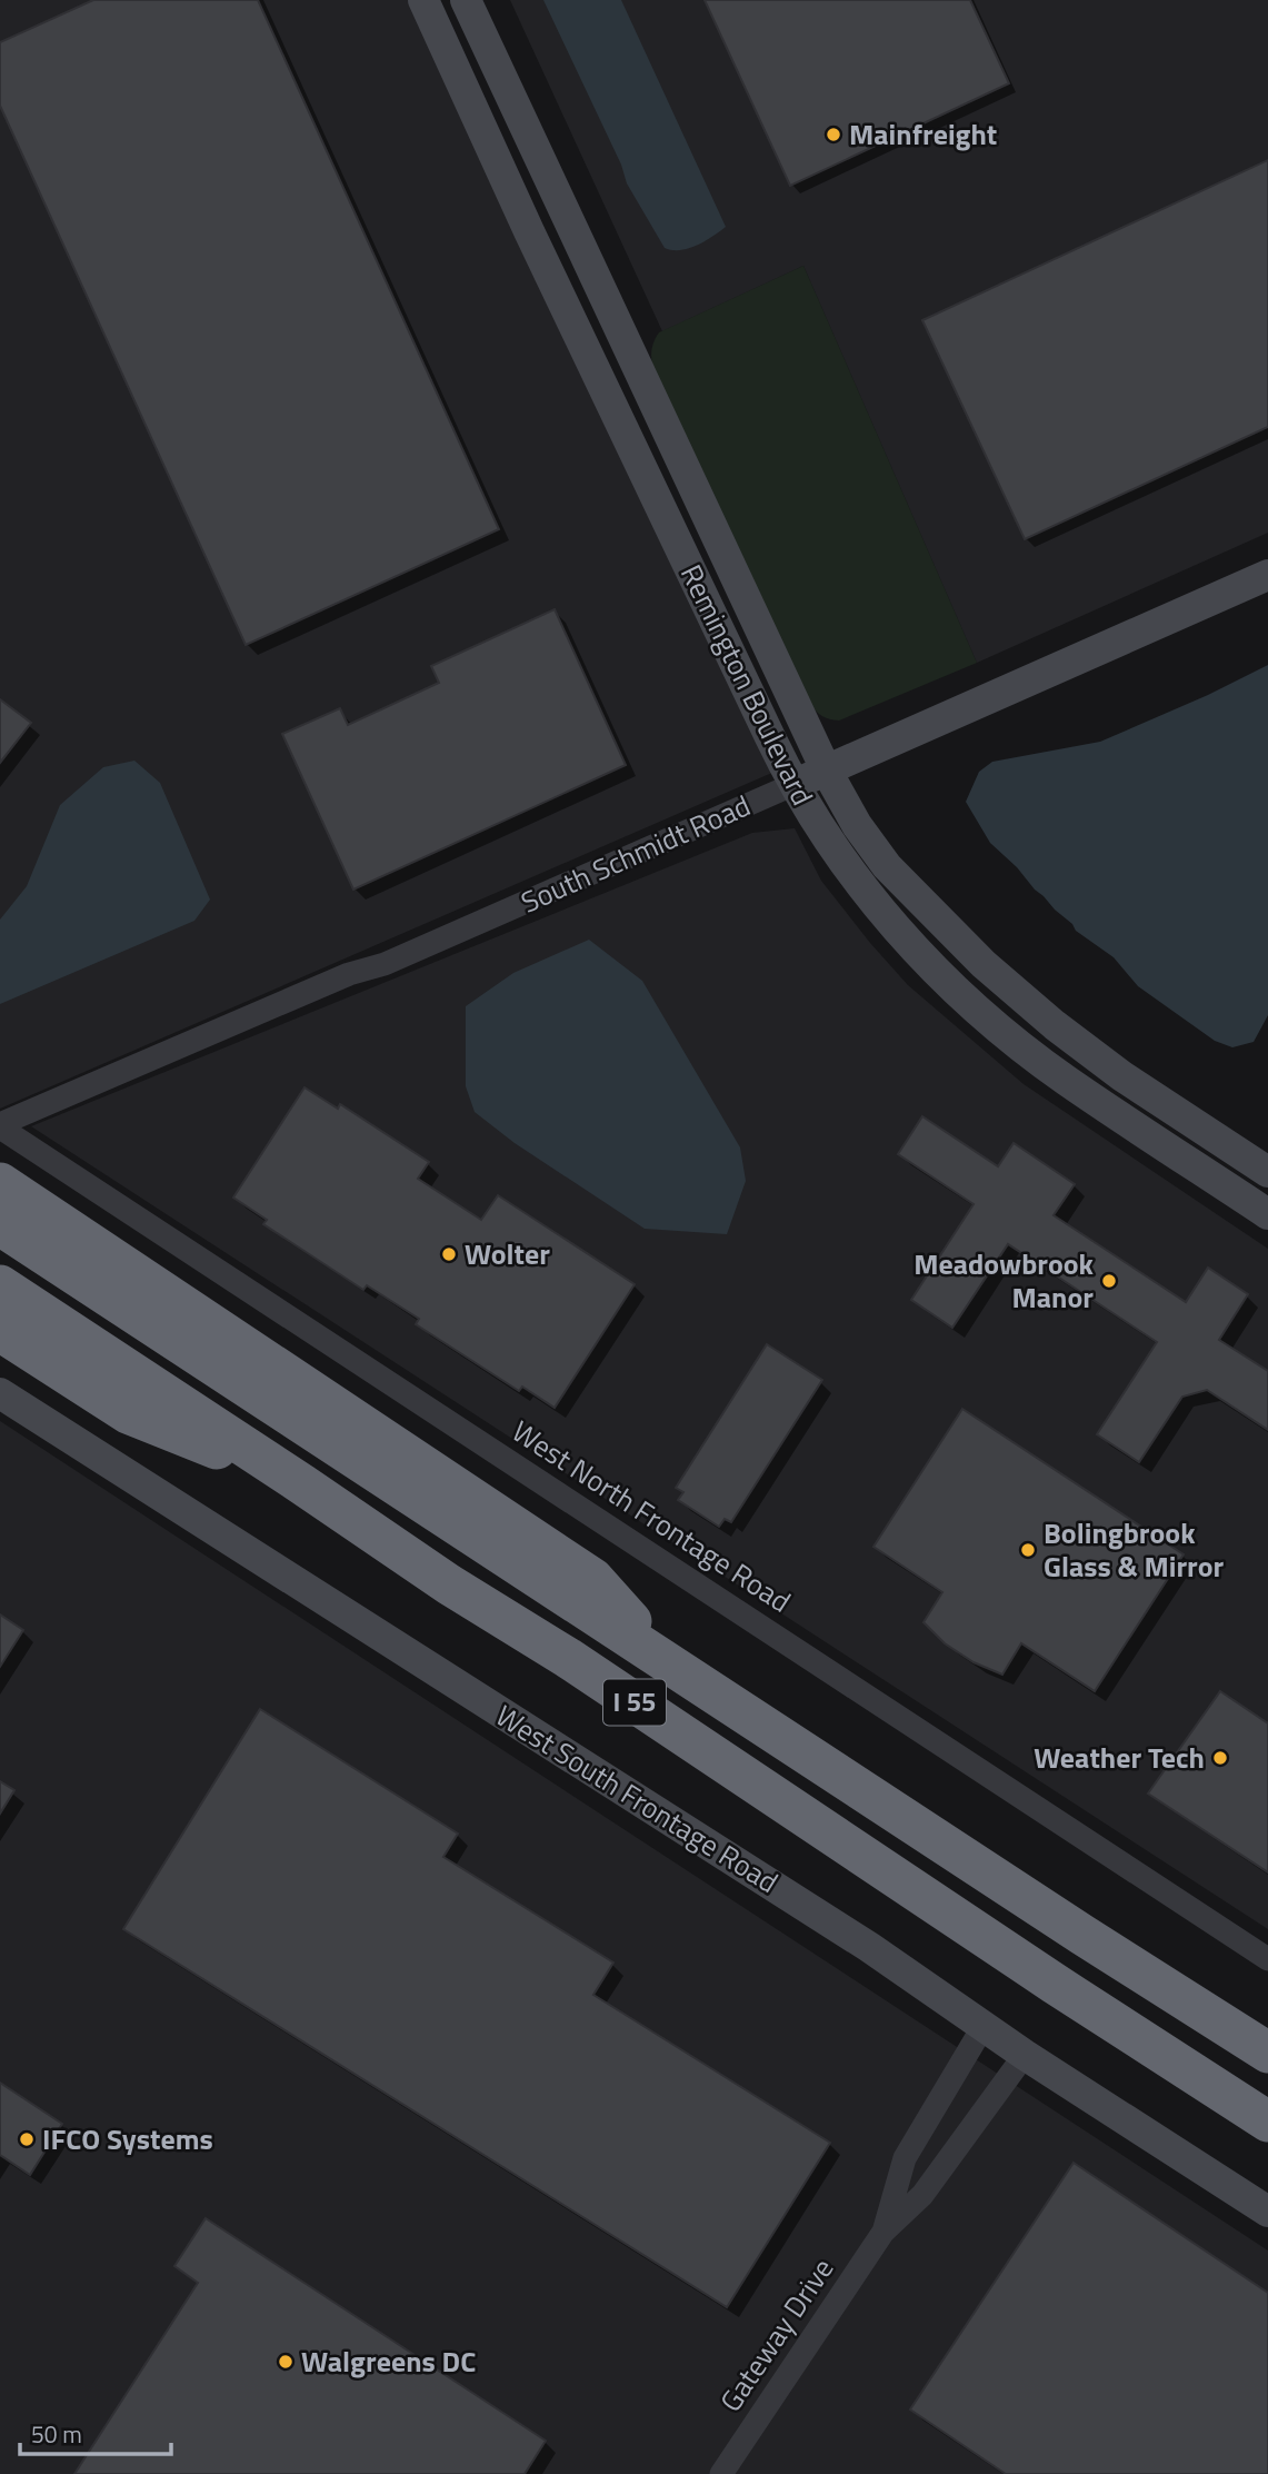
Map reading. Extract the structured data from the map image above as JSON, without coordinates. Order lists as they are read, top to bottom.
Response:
{
  "streets": {
    "highway": ["I 55"],
    "street": [
      "Remington Boulevard",
      "South Schmidt Road",
      "West North Frontage Road",
      "West South Frontage Road",
      "Gateway Drive"
    ]
  },
  "crossings": [
    ["Remington Boulevard", "South Schmidt Road"],
    ["South Schmidt Road", "West North Frontage Road"],
    ["West South Frontage Road", "Gateway Drive"]
  ],
  "places": [
    "Mainfreight",
    "Wolter",
    "Meadowbrook Manor",
    "Bolingbrook Glass & Mirror",
    "Weather Tech",
    "IFCO Systems",
    "Walgreens DC"
  ],
  "scale_bar": "50 m"
}
